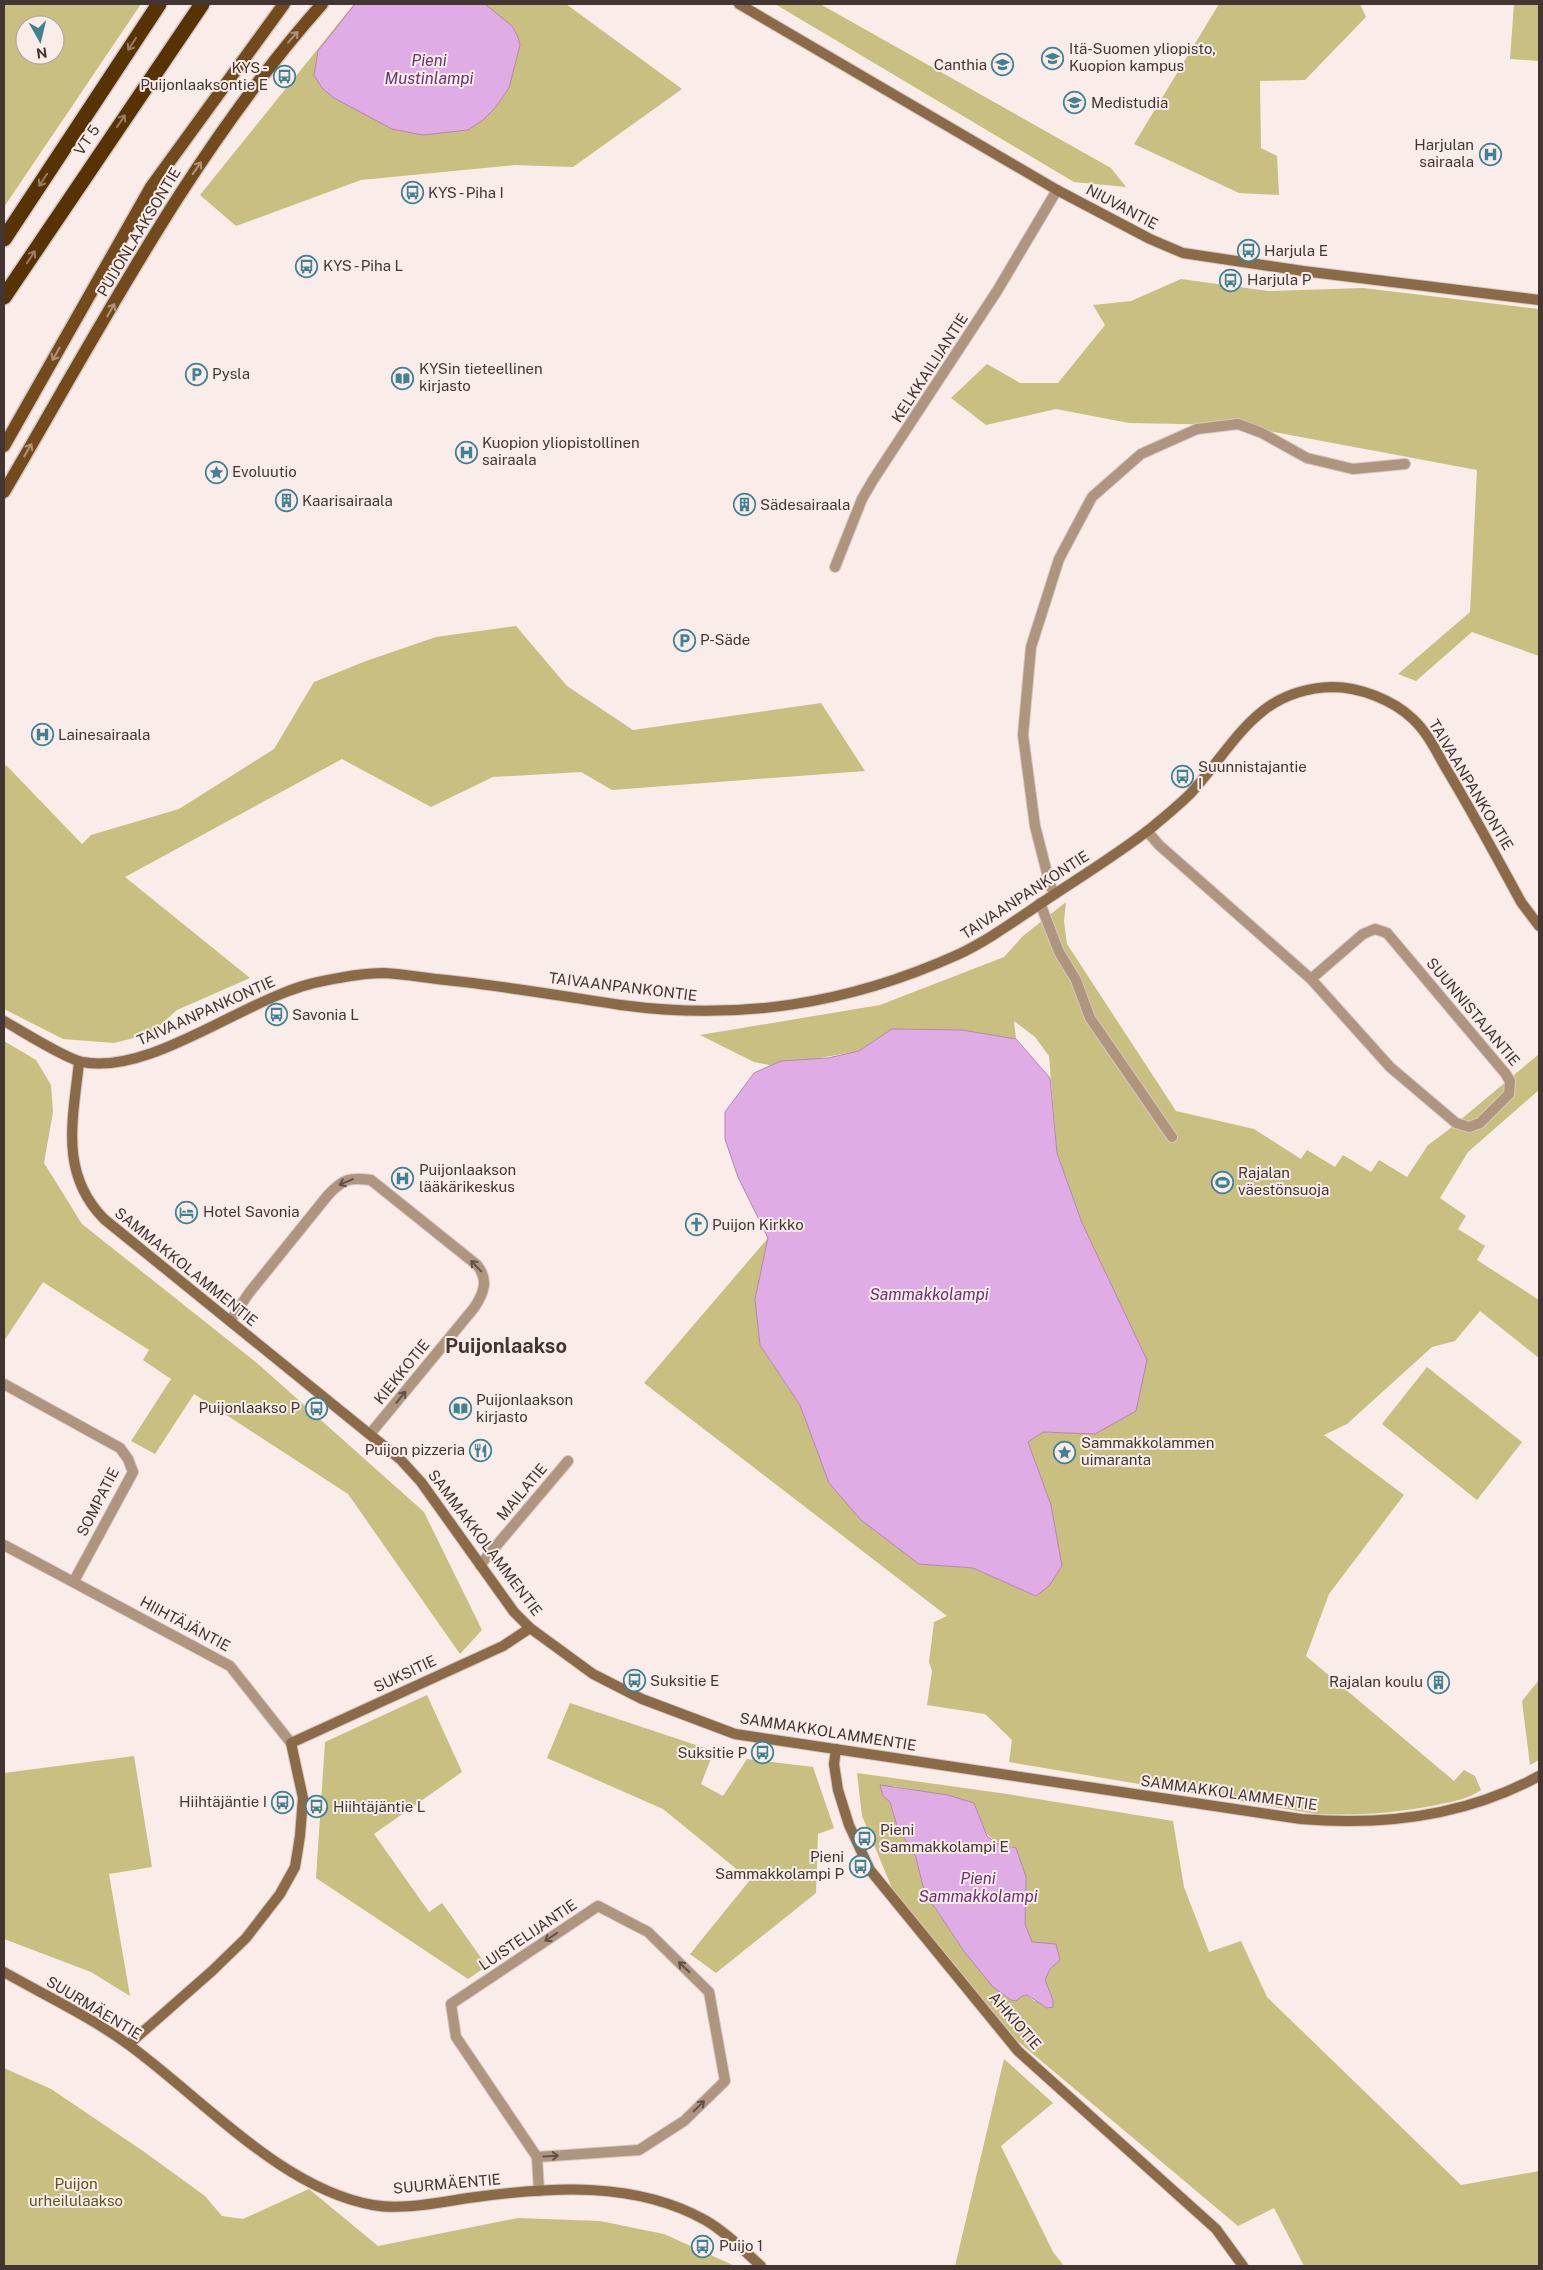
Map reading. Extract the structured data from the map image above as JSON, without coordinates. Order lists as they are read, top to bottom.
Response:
{
  "streets": {
    "highway": ["VT 5"],
    "main road": ["PUIJONLAAKSONTIE"],
    "street": [
      "NIUVANTIE",
      "KELKKAILIJANTIE",
      "TAIVAANPANKONTIE",
      "SUUNNISTAJANTIE",
      "SAMMAKKOLAMMENTIE",
      "KIEKKOTIE",
      "MAILATIE",
      "SOMPATIE",
      "HIIHTÄJÄNTIE",
      "SUKSITIE",
      "LUISTELIJANTIE",
      "SUURMÄENTIE",
      "AHKIOTIE"
    ]
  },
  "crossings": [
    ["NIUVANTIE", "KELKKAILIJANTIE"],
    ["TAIVAANPANKONTIE", "SUUNNISTAJANTIE"],
    ["TAIVAANPANKONTIE", "SAMMAKKOLAMMENTIE"],
    ["SAMMAKKOLAMMENTIE", "KIEKKOTIE"],
    ["SAMMAKKOLAMMENTIE", "MAILATIE"],
    ["SAMMAKKOLAMMENTIE", "SUKSITIE"],
    ["SAMMAKKOLAMMENTIE", "AHKIOTIE"],
    ["SOMPATIE", "HIIHTÄJÄNTIE"],
    ["HIIHTÄJÄNTIE", "SUKSITIE"],
    ["HIIHTÄJÄNTIE", "SUURMÄENTIE"]
  ],
  "districts": ["Puijonlaakso"],
  "water": ["Pieni Mustinlampi", "Sammakkolampi", "Pieni Sammakkolampi"],
  "parks": ["Puijon urheilulaakso"],
  "places": {
    "school or university": ["Itä-Suomen yliopisto, Kuopion kampus", "Canthia", "Medistudia"],
    "bus stop": [
      "KYS - Puijonlaaksontie E",
      "KYS - Piha I",
      "Harjula E",
      "KYS - Piha L",
      "Harjula P",
      "Suunnistajantie I",
      "Savonia L",
      "Puijonlaakso P",
      "Suksitie E",
      "Suksitie P",
      "Hiihtäjäntie I",
      "Hiihtäjäntie L",
      "Pieni Sammakkolampi E",
      "Pieni Sammakkolampi P",
      "Puijo 1"
    ],
    "hospital": [
      "Harjulan sairaala",
      "Kuopion yliopistollinen sairaala",
      "Lainesairaala",
      "Puijonlaakson lääkärikeskus"
    ],
    "parking": ["Pysla", "P-Säde"],
    "library": ["KYSin tieteellinen kirjasto", "Puijonlaakson kirjasto"],
    "place": ["Evoluutio", "Sammakkolammen uimaranta"],
    "building": ["Kaarisairaala", "Sädesairaala", "Rajalan koulu"],
    "sports": ["Rajalan väestönsuoja"],
    "hotel": ["Hotel Savonia"],
    "church": ["Puijon Kirkko"],
    "restaurant": ["Puijon pizzeria"]
  },
  "north": "bottom"
}
